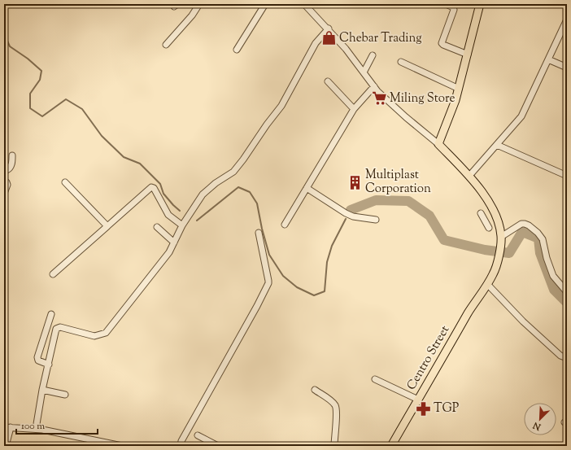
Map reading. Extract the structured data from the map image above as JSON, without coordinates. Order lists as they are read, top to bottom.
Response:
{
  "streets": {
    "main road": ["Centro Street"]
  },
  "places": {
    "shop": ["Chebar Trading"],
    "supermarket": ["Miling Store"],
    "building": ["Multiplast Corporation"],
    "pharmacy": ["TGP"]
  },
  "scale_bar": "100 m",
  "north": "bottom left"
}
